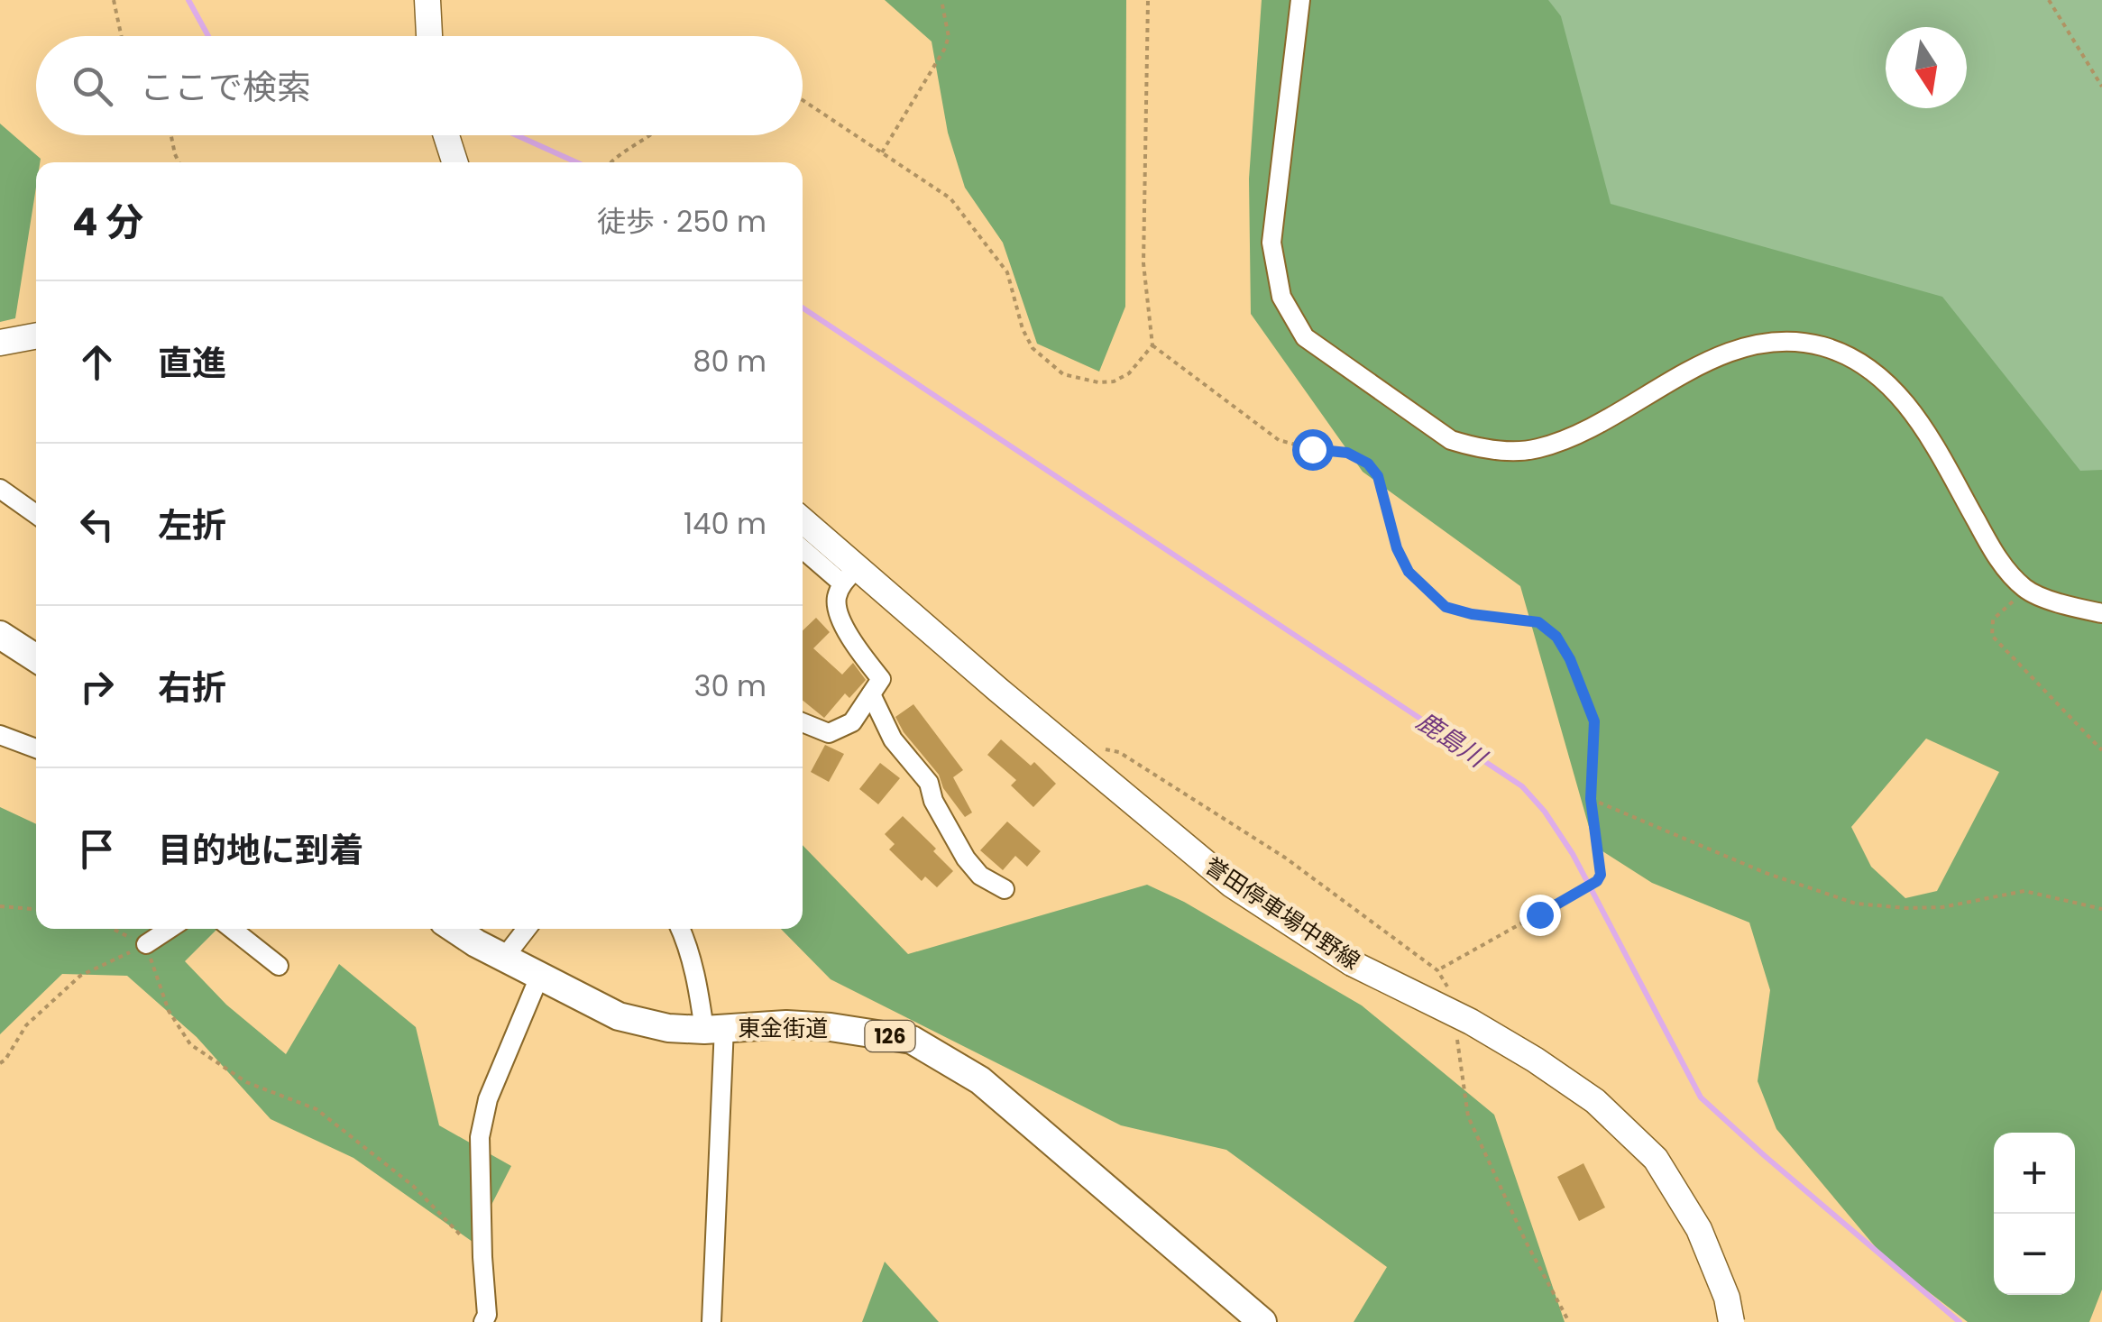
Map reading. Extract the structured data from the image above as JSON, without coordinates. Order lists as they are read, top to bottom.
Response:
{
  "streets": {
    "highway": ["東金街道", "126"],
    "main road": ["誉田停車場中野線"]
  },
  "water": ["鹿島川"],
  "north": "bottom",
  "page": {
    "search": "ここで検索",
    "heading": ["4 分", "徒歩 · 250 m"],
    "list": [
      ["直進", "80 m"],
      ["左折", "140 m"],
      ["右折", "30 m"],
      "目的地に到着"
    ],
    "map_buttons": ["+", "−"]
  }
}
